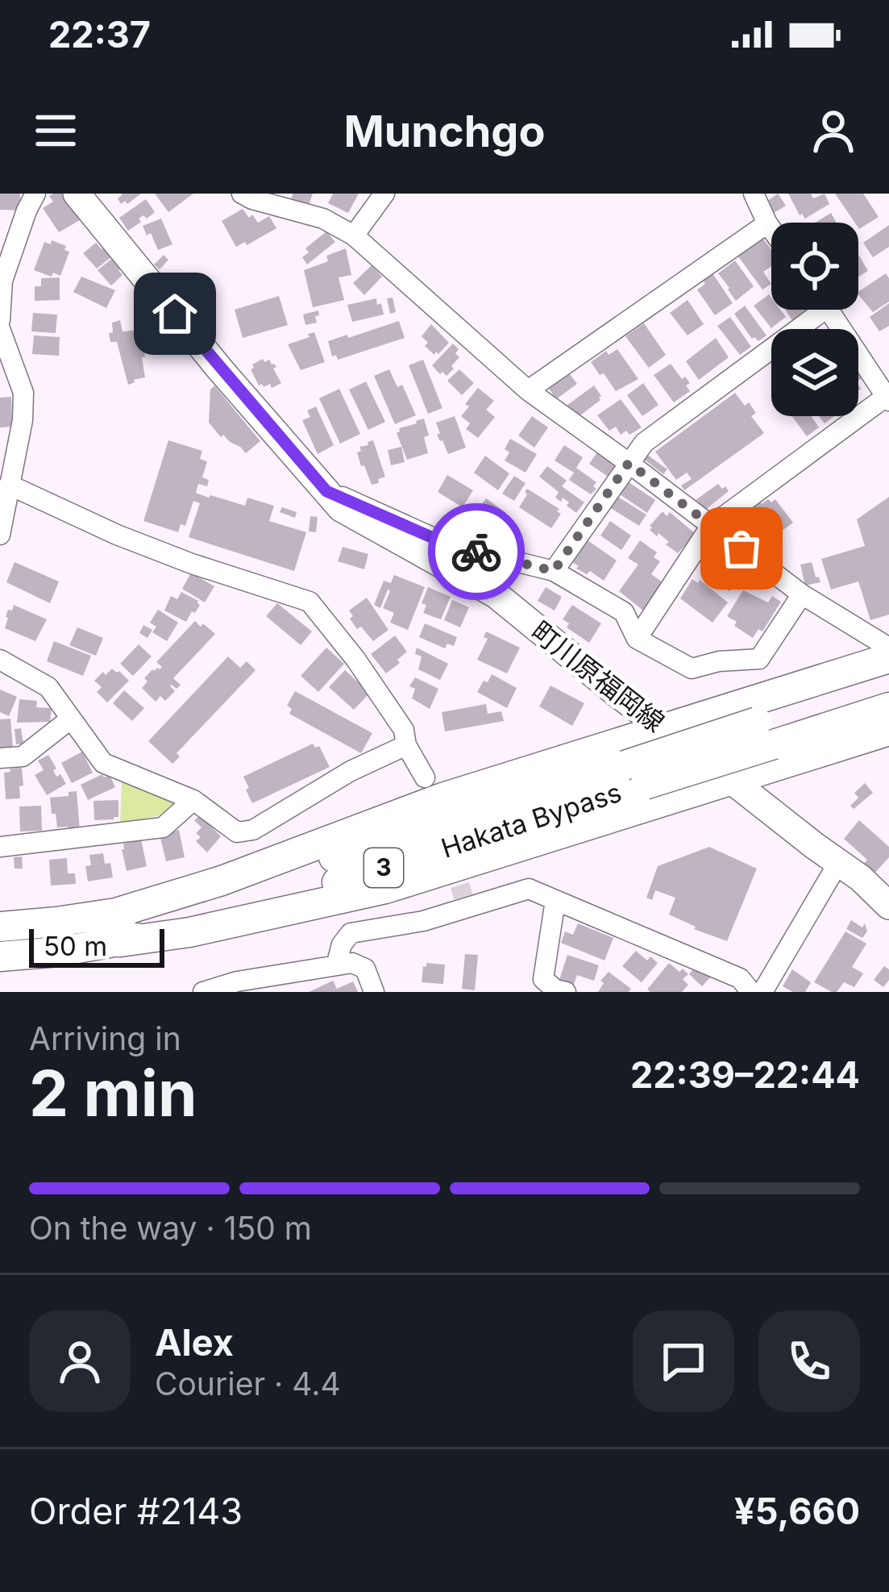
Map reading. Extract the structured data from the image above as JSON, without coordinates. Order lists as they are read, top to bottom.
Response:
{
  "streets": {
    "highway": ["Hakata Bypass", "3"],
    "main road": ["町川原福岡線"]
  },
  "scale_bar": "50 m",
  "page": {
    "status": "22:37",
    "header": "Munchgo",
    "scale": "50 m",
    "heading": ["2 min", "Arriving in", "22:39–22:44"],
    "panel": [
      "Alex",
      "Courier · 4.4",
      "Order #2143",
      "¥5,660"
    ],
    "bar": "On the way · 150 m"
  }
}
